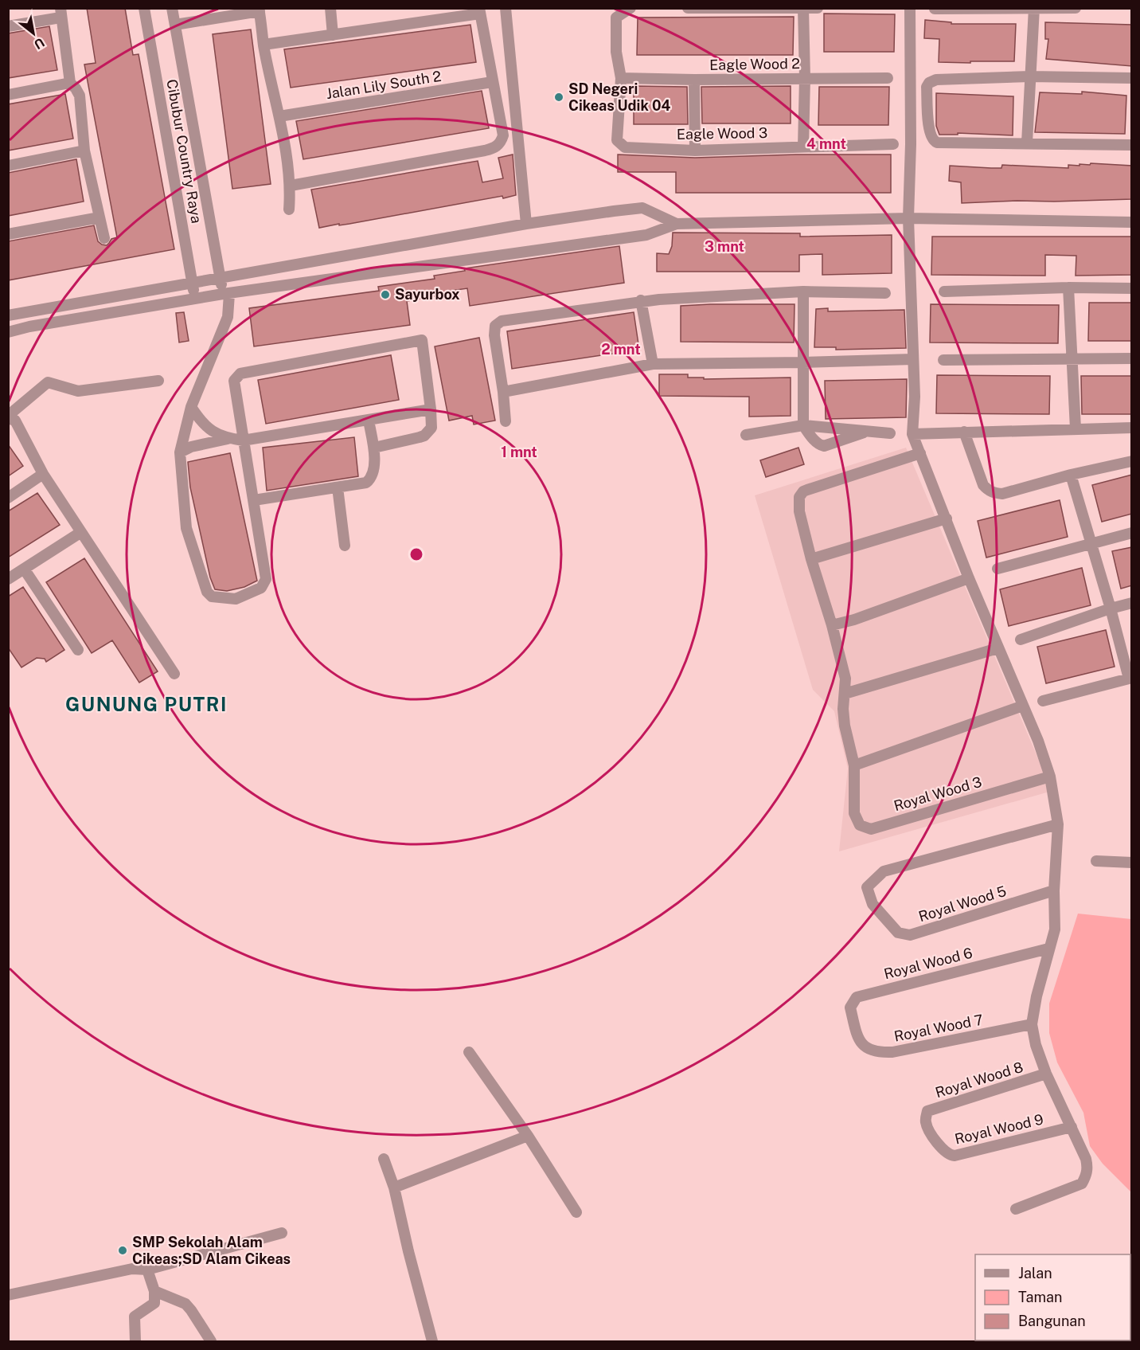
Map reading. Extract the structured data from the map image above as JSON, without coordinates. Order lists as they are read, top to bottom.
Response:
{
  "streets": {
    "street": [
      "Eagle Wood 2",
      "Jalan Lily South 2",
      "Eagle Wood 3",
      "Cibubur Country Raya",
      "Royal Wood 3",
      "Royal Wood 5",
      "Royal Wood 6",
      "Royal Wood 7",
      "Royal Wood 8",
      "Royal Wood 9"
    ]
  },
  "crossings": [
    ["Eagle Wood 2", "Eagle Wood 3"],
    ["Royal Wood 6", "Royal Wood 7"],
    ["Royal Wood 8", "Royal Wood 9"]
  ],
  "districts": ["GUNUNG PUTRI"],
  "places": ["SD Negeri Cikeas Udik 04", "Sayurbox", "SMP Sekolah Alam Cikeas;SD Alam Cikeas"],
  "legend": ["Jalan", "Taman", "Bangunan"],
  "north": "bottom right",
  "rings": [
    "4 mnt",
    "3 mnt",
    "2 mnt",
    "1 mnt"
  ]
}
